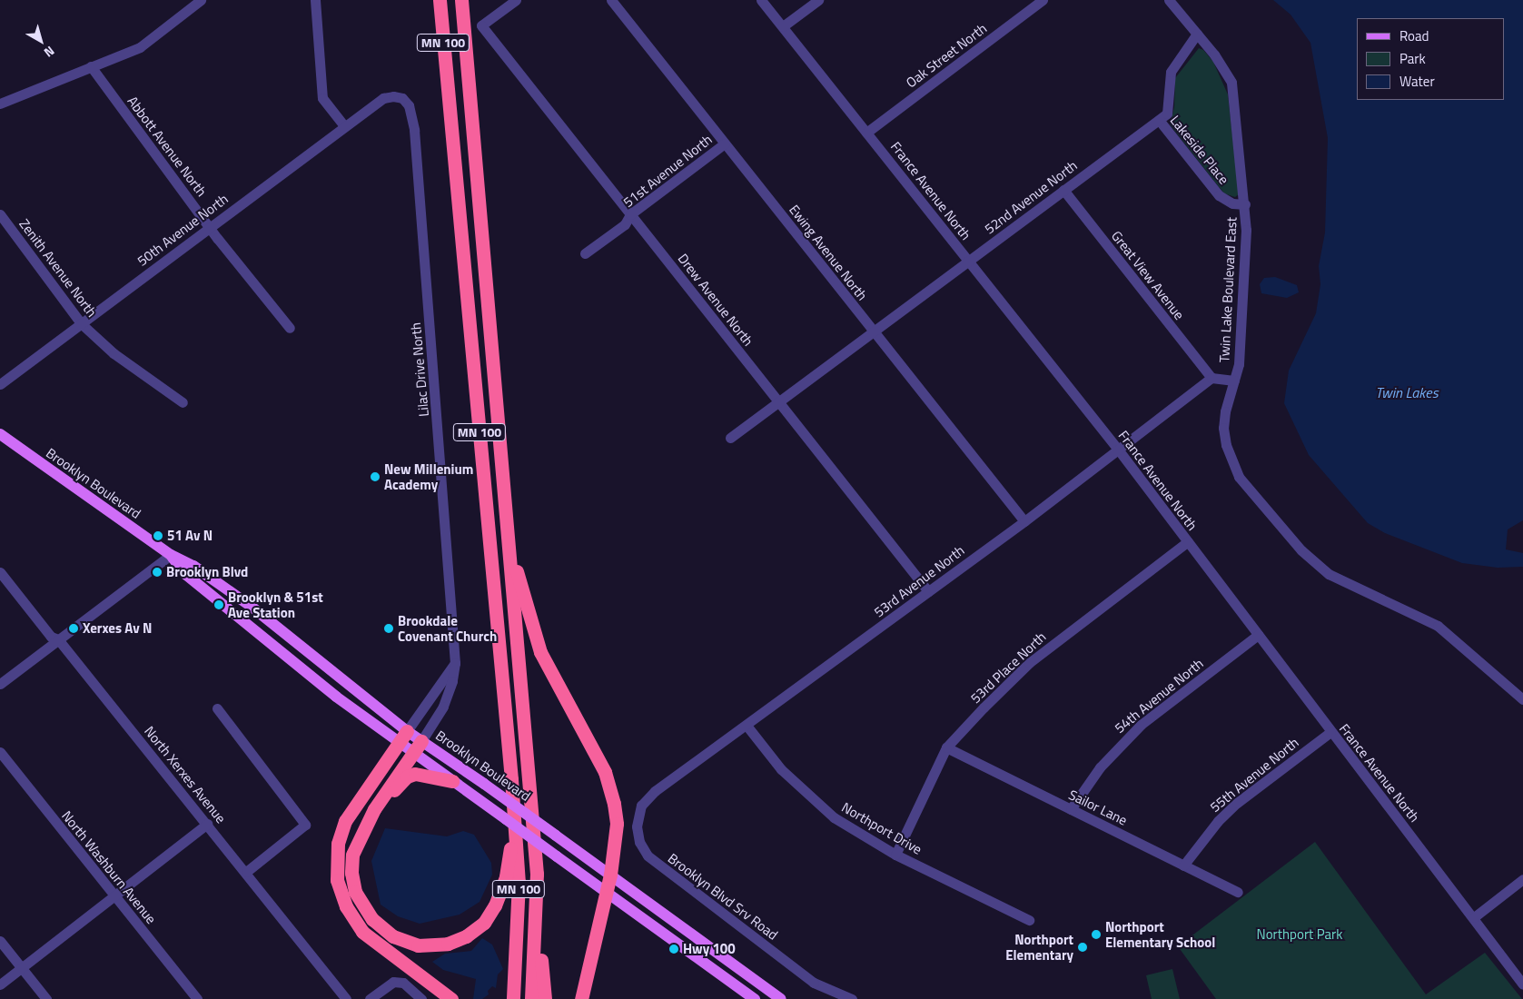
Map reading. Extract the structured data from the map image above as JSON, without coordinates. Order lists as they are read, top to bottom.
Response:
{
  "streets": {
    "highway": ["MN 100"],
    "main road": ["Brooklyn Boulevard"],
    "street": [
      "Oak Street North",
      "Abbott Avenue North",
      "Lakeside Place",
      "51st Avenue North",
      "France Avenue North",
      "52nd Avenue North",
      "50th Avenue North",
      "Ewing Avenue North",
      "Zenith Avenue North",
      "Great View Avenue",
      "Twin Lake Boulevard East",
      "Drew Avenue North",
      "Lilac Drive North",
      "53rd Avenue North",
      "53rd Place North",
      "54th Avenue North",
      "North Xerxes Avenue",
      "55th Avenue North",
      "Sailor Lane",
      "Northport Drive",
      "North Washburn Avenue",
      "Brooklyn Blvd Srv Road"
    ]
  },
  "crossings": [
    ["Oak Street North", "France Avenue North"],
    ["Abbott Avenue North", "50th Avenue North"],
    ["Lakeside Place", "52nd Avenue North"],
    ["Lakeside Place", "Twin Lake Boulevard East"],
    ["51st Avenue North", "Ewing Avenue North"],
    ["51st Avenue North", "Drew Avenue North"],
    ["France Avenue North", "52nd Avenue North"],
    ["France Avenue North", "53rd Avenue North"],
    ["France Avenue North", "53rd Place North"],
    ["France Avenue North", "54th Avenue North"],
    ["France Avenue North", "55th Avenue North"],
    ["52nd Avenue North", "Ewing Avenue North"],
    ["52nd Avenue North", "Great View Avenue"],
    ["52nd Avenue North", "Twin Lake Boulevard East"],
    ["52nd Avenue North", "Drew Avenue North"],
    ["50th Avenue North", "Zenith Avenue North"],
    ["50th Avenue North", "Lilac Drive North"],
    ["Ewing Avenue North", "53rd Avenue North"],
    ["Great View Avenue", "53rd Avenue North"],
    ["Drew Avenue North", "53rd Avenue North"],
    ["Lilac Drive North", "Brooklyn Boulevard"],
    ["53rd Avenue North", "Northport Drive"],
    ["53rd Avenue North", "Brooklyn Blvd Srv Road"],
    ["53rd Place North", "Sailor Lane"],
    ["53rd Place North", "Northport Drive"],
    ["54th Avenue North", "Sailor Lane"],
    ["55th Avenue North", "Sailor Lane"]
  ],
  "water": ["Twin Lakes"],
  "parks": ["Northport Park"],
  "places": [
    "New Millenium Academy",
    "51 Av N",
    "Brooklyn Blvd",
    "Brooklyn & 51st Ave Station",
    "Xerxes Av N",
    "Brookdale Covenant Church",
    "Northport Elementary School",
    "Northport Elementary",
    "Hwy 100"
  ],
  "legend": ["Road", "Park", "Water"],
  "north": "bottom right"
}
